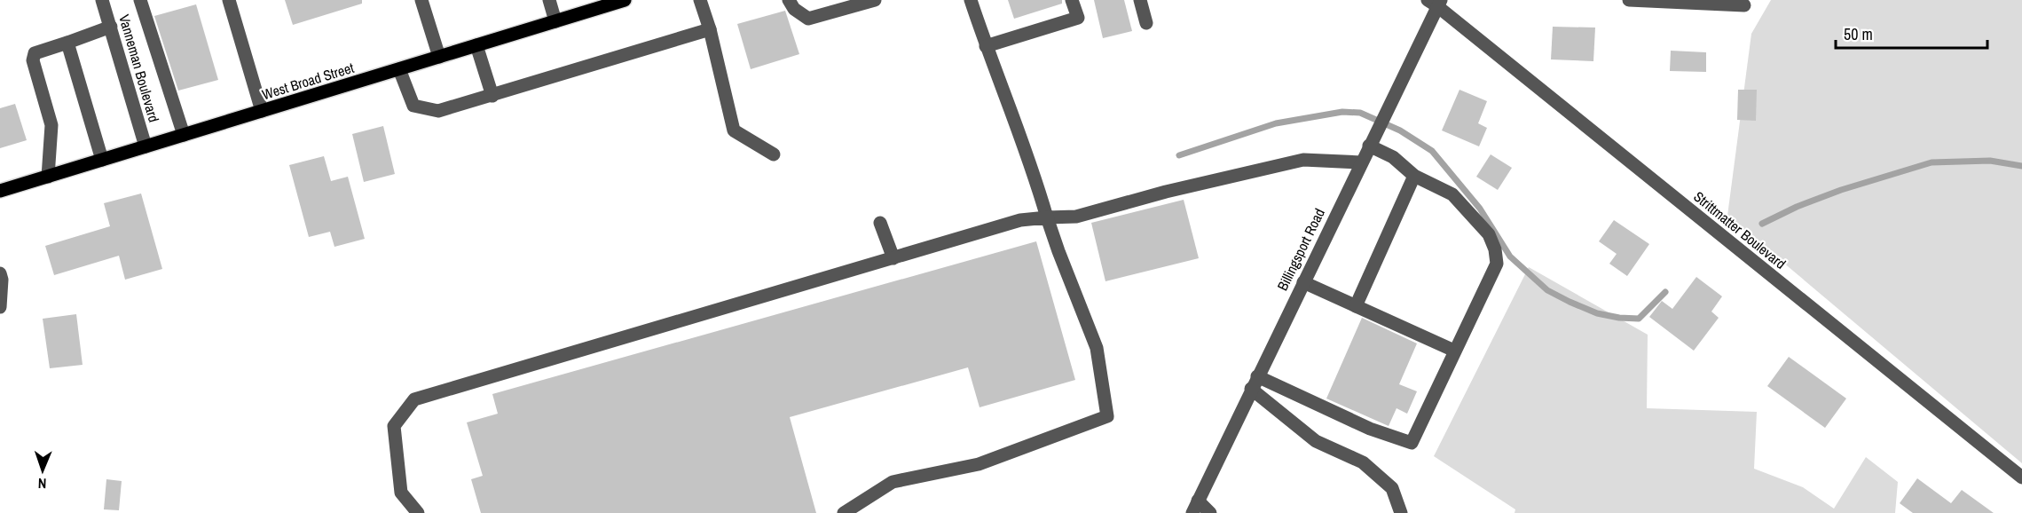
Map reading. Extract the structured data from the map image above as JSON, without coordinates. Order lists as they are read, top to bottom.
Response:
{
  "streets": {
    "main road": ["West Broad Street"],
    "street": ["Vanneman Boulevard", "Strittmatter Boulevard", "Billingsport Road"]
  },
  "crossings": [
    ["Vanneman Boulevard", "West Broad Street"],
    ["Strittmatter Boulevard", "Billingsport Road"]
  ],
  "scale_bar": "50 m",
  "north": "bottom"
}
